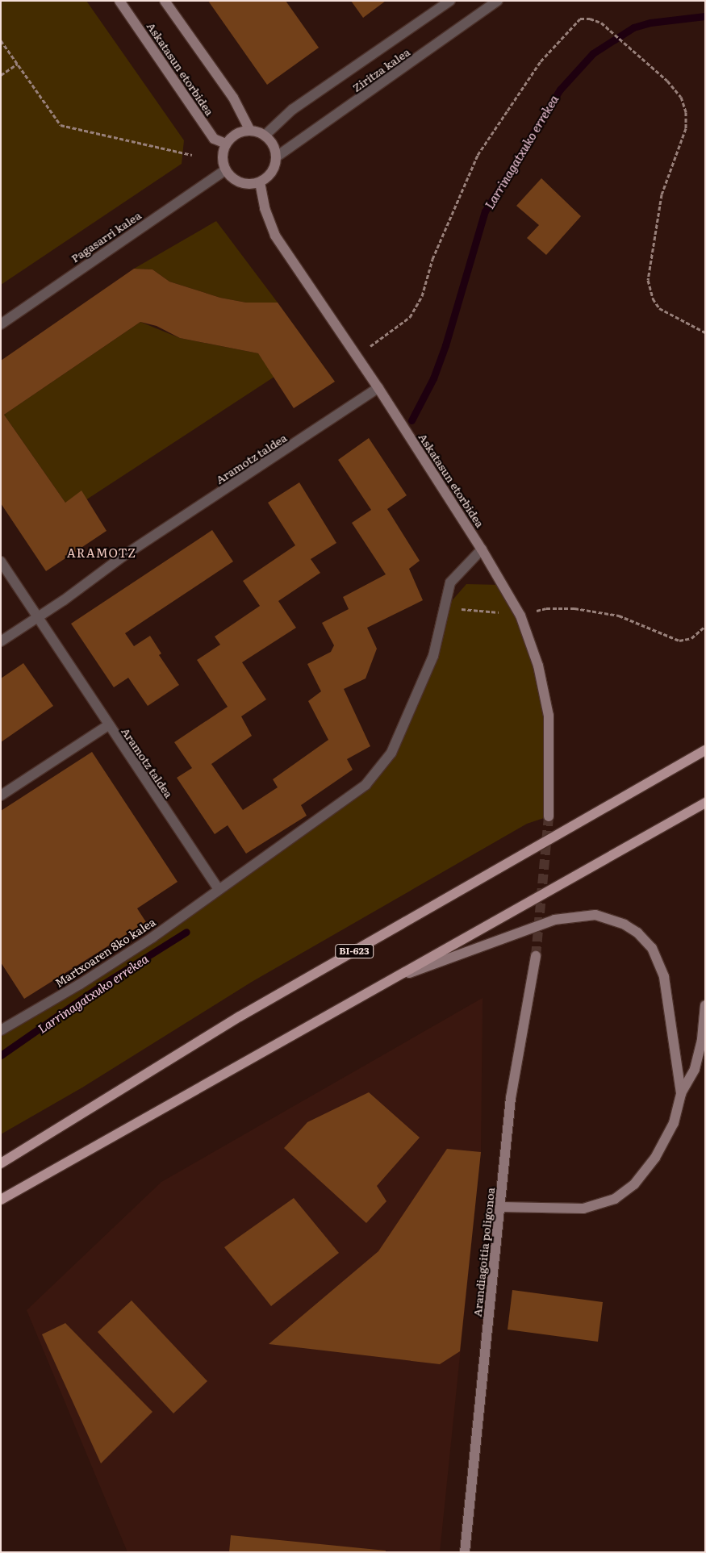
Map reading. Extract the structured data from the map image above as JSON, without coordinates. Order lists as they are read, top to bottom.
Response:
{
  "streets": {
    "main road": ["BI-623"],
    "street": [
      "Askatasun etorbidea",
      "Ziritza kalea",
      "Pagasarri kalea",
      "Aramotz taldea",
      "Martxoaren 8ko kalea",
      "Arandiagoitia poligonoa"
    ]
  },
  "crossings": [
    ["Askatasun etorbidea", "Ziritza kalea"],
    ["Askatasun etorbidea", "Pagasarri kalea"],
    ["Askatasun etorbidea", "Aramotz taldea"],
    ["Ziritza kalea", "Pagasarri kalea"],
    ["Aramotz taldea", "Martxoaren 8ko kalea"]
  ],
  "districts": ["ARAMOTZ"],
  "water": ["Larrinagatxuko errekea"]
}
